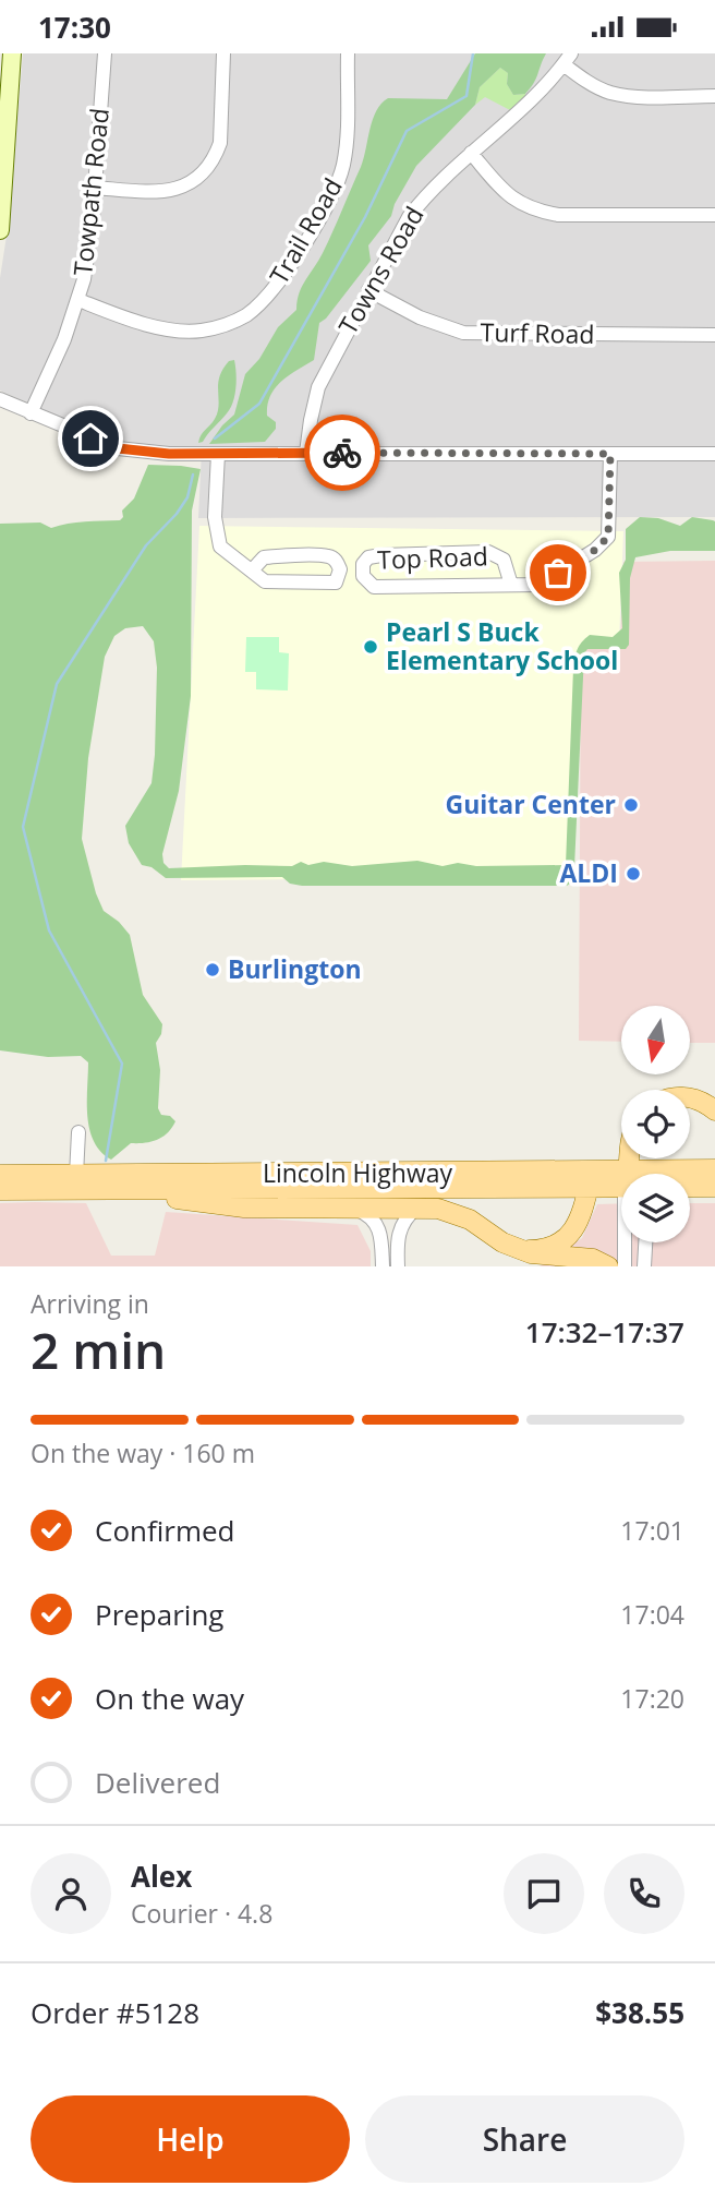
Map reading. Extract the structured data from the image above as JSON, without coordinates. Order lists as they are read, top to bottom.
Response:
{
  "streets": {
    "main road": ["Lincoln Highway"],
    "street": [
      "Towpath Road",
      "Trail Road",
      "Towns Road",
      "Turf Road",
      "Top Road"
    ]
  },
  "crossings": [
    ["Towpath Road", "Trail Road"],
    ["Towns Road", "Turf Road"]
  ],
  "places": [
    "Pearl S Buck Elementary School",
    "Guitar Center",
    "ALDI",
    "Burlington"
  ],
  "north": "bottom",
  "page": {
    "status": "17:30",
    "heading": ["2 min", "Arriving in", "17:32–17:37"],
    "panel": [
      "Alex",
      "Courier · 4.8",
      "Order #5128",
      "$38.55"
    ],
    "bar": "On the way · 160 m",
    "list": [
      ["Confirmed", "17:01"],
      ["Preparing", "17:04"],
      ["On the way", "17:20"],
      "Delivered"
    ],
    "buttons": ["Help", "Share"]
  }
}
